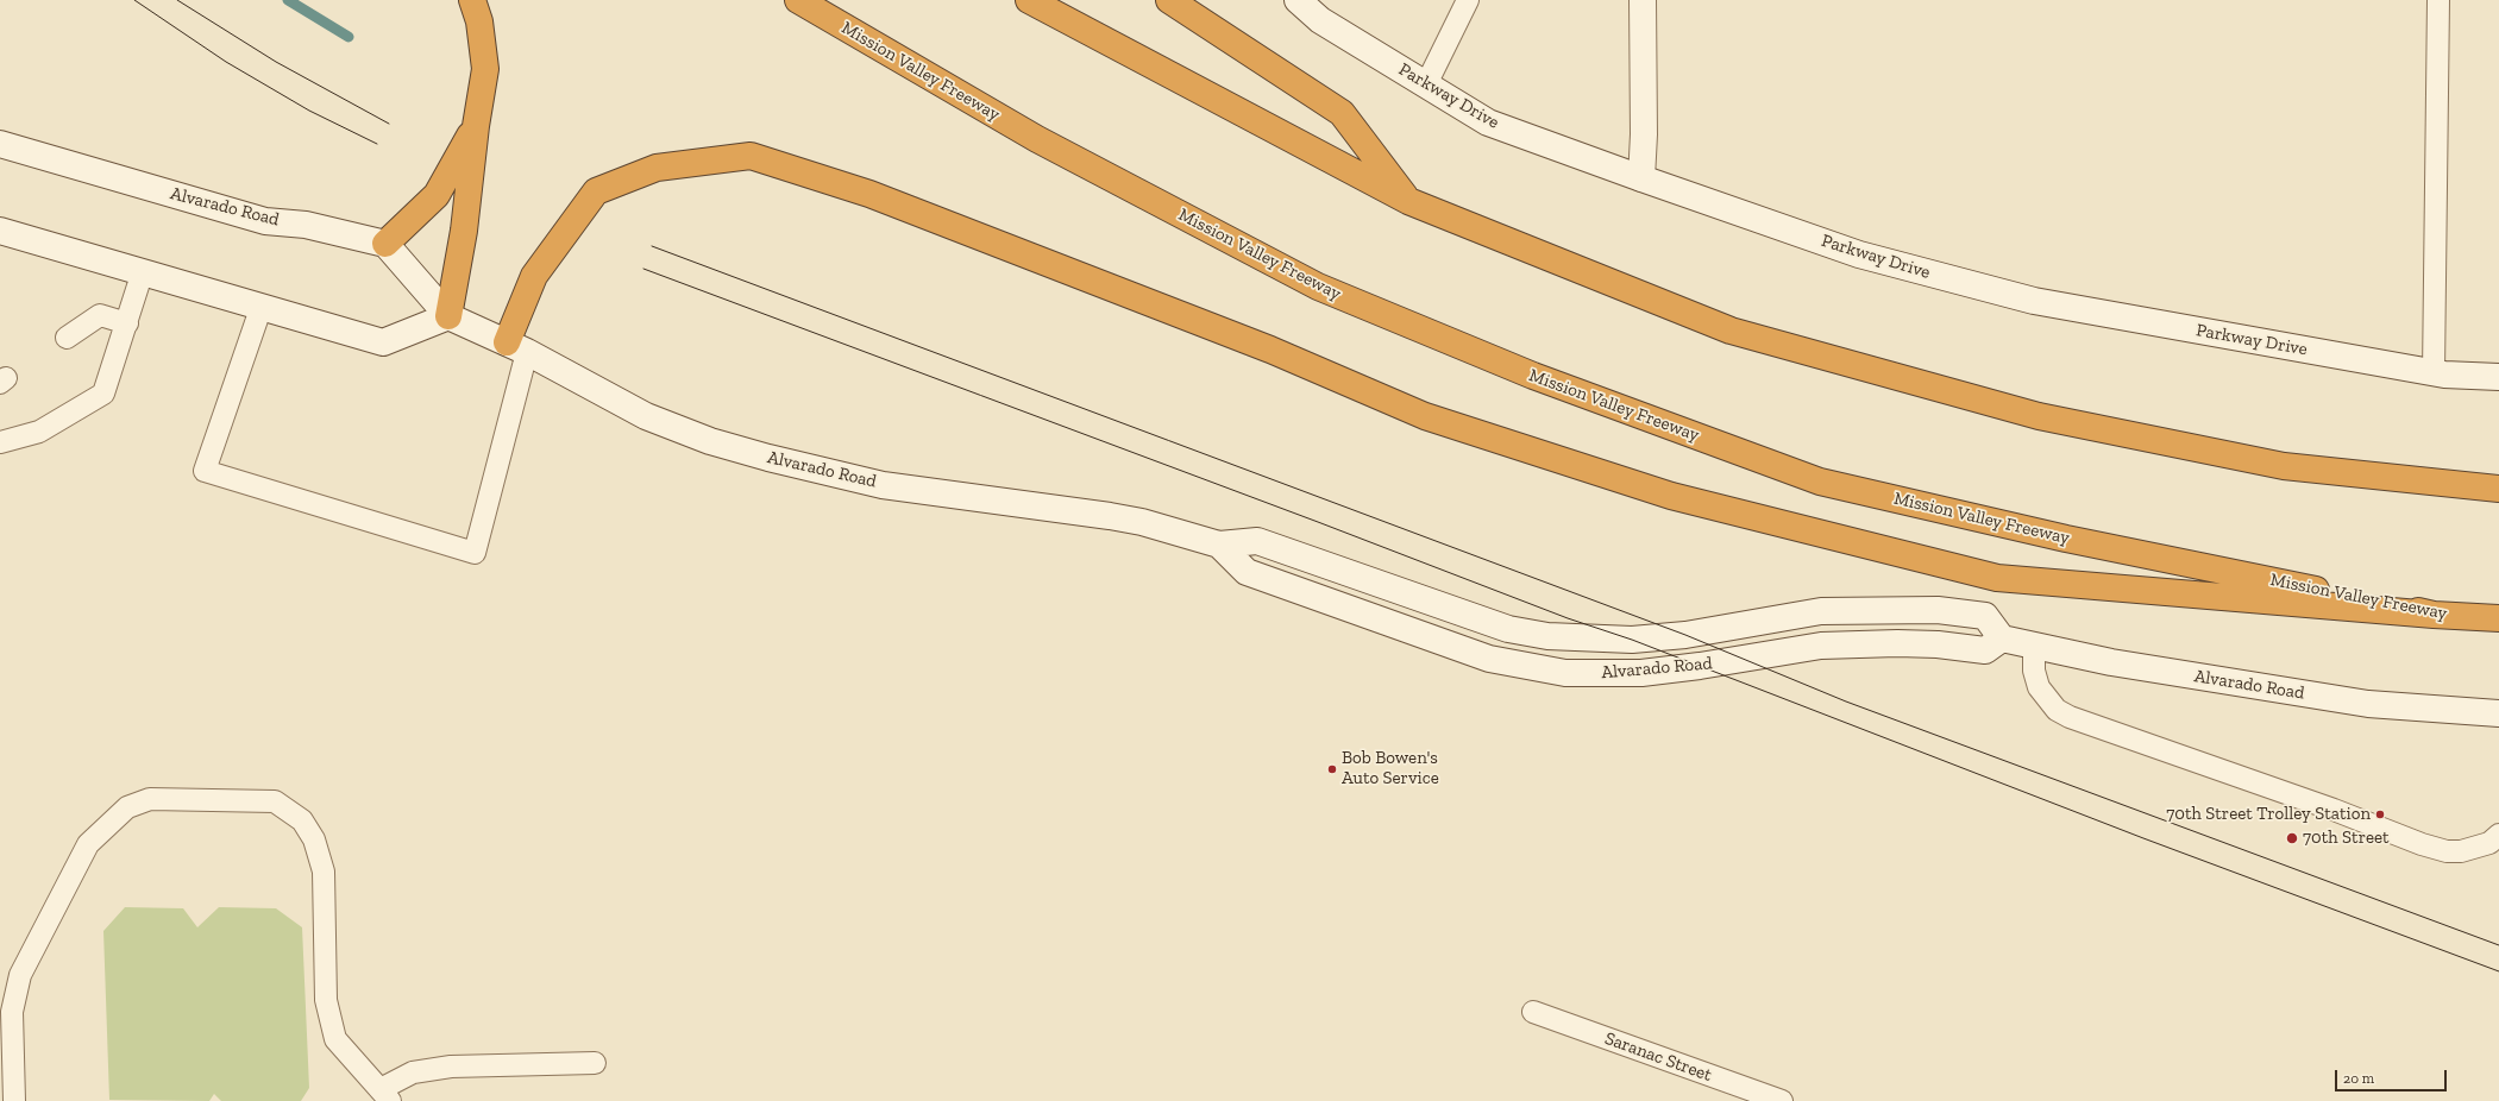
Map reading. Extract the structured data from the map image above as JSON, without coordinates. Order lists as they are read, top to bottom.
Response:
{
  "streets": {
    "highway": ["Mission Valley Freeway"],
    "street": ["Parkway Drive", "Alvarado Road"],
    "lane": ["Saranac Street"]
  },
  "places": ["Bob Bowen's Auto Service", "70th Street Trolley Station", "70th Street"],
  "scale_bar": "20 m"
}
